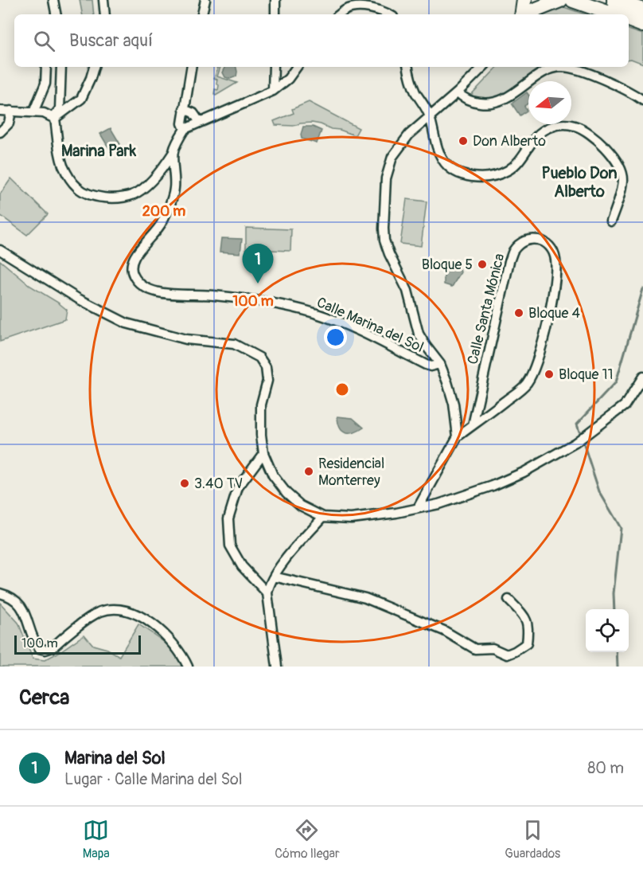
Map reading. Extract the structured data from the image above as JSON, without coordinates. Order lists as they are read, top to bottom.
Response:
{
  "streets": {
    "street": ["Calle Santa Mónica", "Calle Marina del Sol"]
  },
  "districts": ["Marina Park", "Pueblo Don Alberto"],
  "places": [
    "Don Alberto",
    "Bloque 5",
    "Bloque 4",
    "Bloque 11",
    "Residencial Monterrey",
    "3.40 TV"
  ],
  "scale_bar": "100 m",
  "north": "left",
  "page": {
    "search": "Buscar aquí",
    "pins": "1",
    "scale": "100 m",
    "heading": "Cerca",
    "list": [
      {
        "mark": "1",
        "name": "Marina del Sol",
        "note": "Lugar · Calle Marina del Sol",
        "value": "80 m"
      }
    ],
    "nav": ["Mapa", "Cómo llegar", "Guardados"]
  },
  "rings": ["200 m", "100 m"]
}
